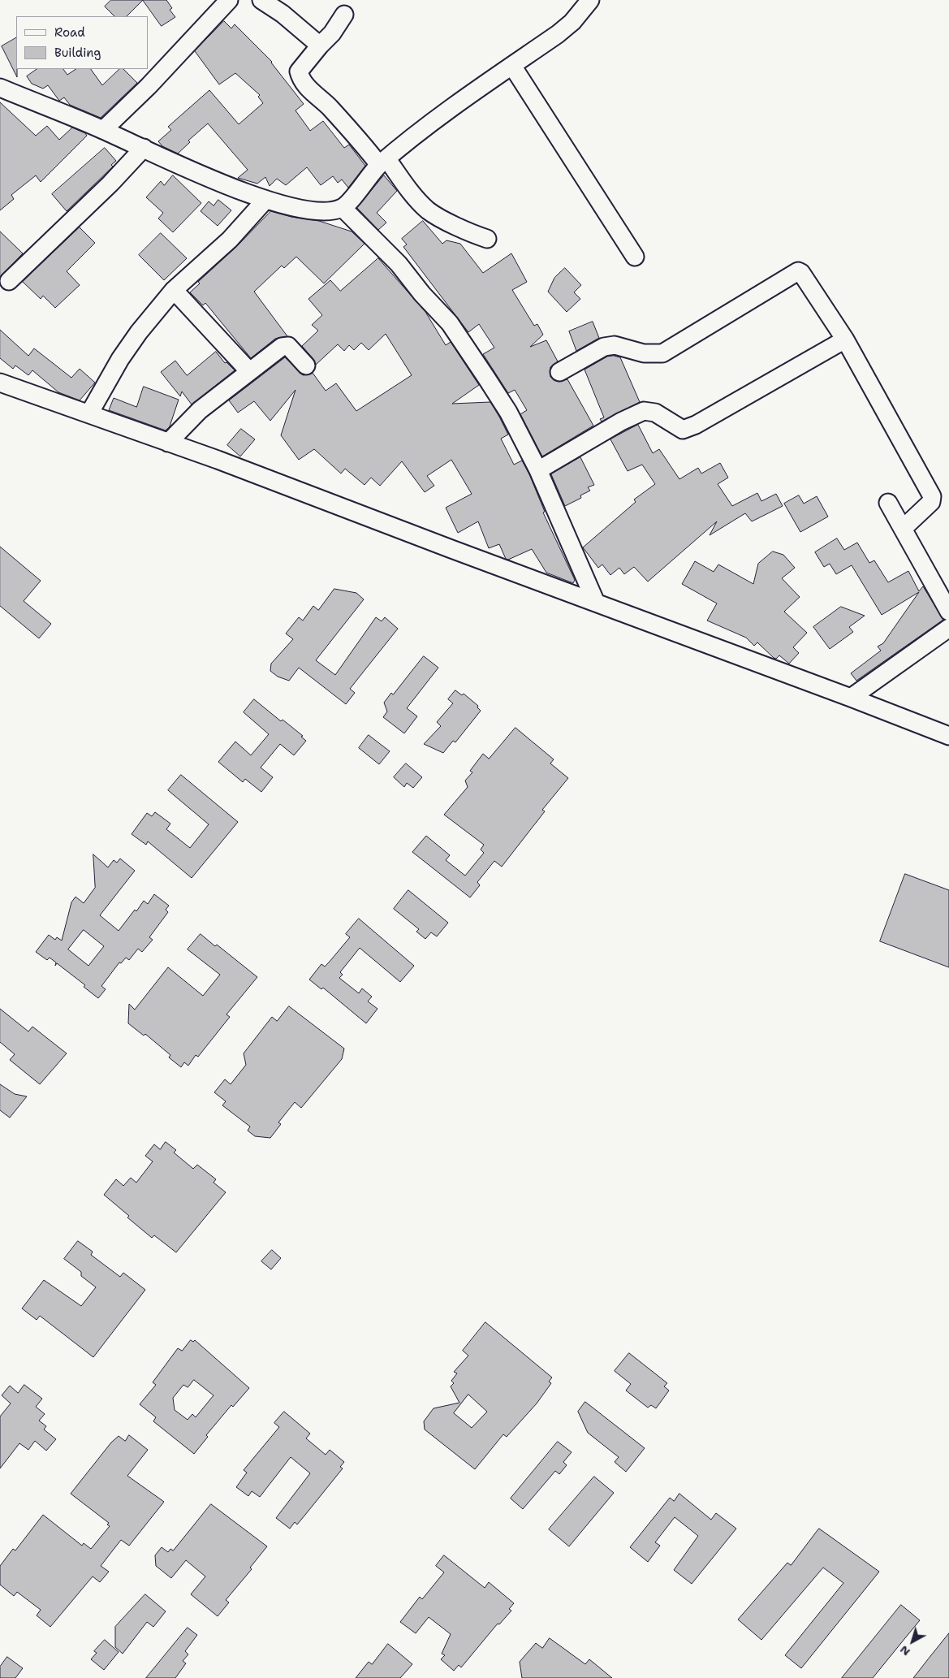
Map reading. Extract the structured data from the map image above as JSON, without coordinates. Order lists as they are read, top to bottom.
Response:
{
  "legend": ["Road", "Building"],
  "north": "bottom left"
}
